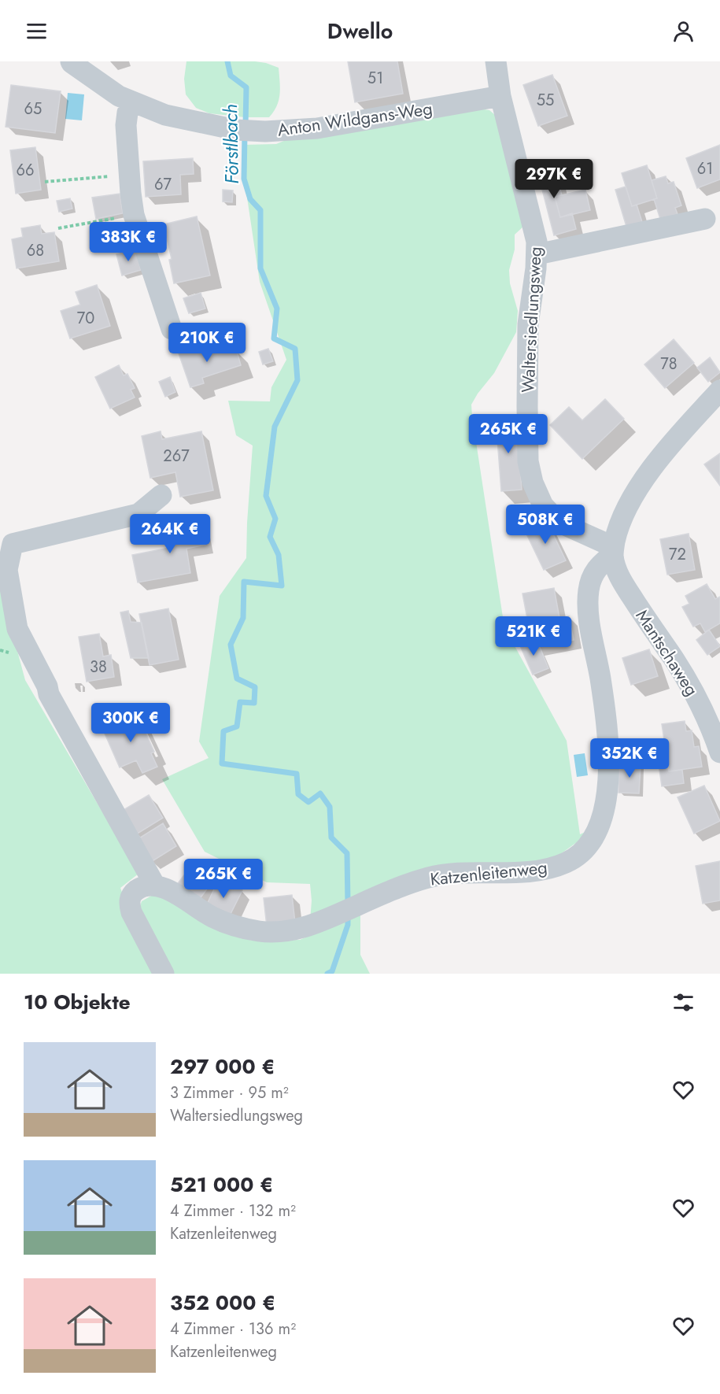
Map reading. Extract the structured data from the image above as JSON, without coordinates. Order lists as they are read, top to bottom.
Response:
{
  "streets": {
    "street": [
      "Anton Wildgans-Weg",
      "Waltersiedlungsweg",
      "Mantschaweg",
      "Katzenleitenweg"
    ]
  },
  "crossings": [
    ["Anton Wildgans-Weg", "Waltersiedlungsweg"],
    ["Waltersiedlungsweg", "Mantschaweg"],
    ["Waltersiedlungsweg", "Katzenleitenweg"],
    ["Mantschaweg", "Katzenleitenweg"]
  ],
  "water": ["Förstlbach"],
  "house_numbers": [
    "51",
    "55",
    "65",
    "61",
    "66",
    "67",
    "68",
    "70",
    "78",
    "267",
    "72",
    "38"
  ],
  "page": {
    "header": "Dwello",
    "price": [
      "297K €",
      "383K €",
      "210K €",
      "265K €",
      "508K €",
      "264K €",
      "521K €",
      "300K €",
      "352K €",
      "265K €"
    ],
    "heading": "10 Objekte",
    "list": [
      {
        "name": "297 000 €",
        "note": "3 Zimmer · 95 m² · Waltersiedlungsweg"
      },
      {
        "name": "521 000 €",
        "note": "4 Zimmer · 132 m² · Katzenleitenweg"
      },
      {
        "name": "352 000 €",
        "note": "4 Zimmer · 136 m² · Katzenleitenweg"
      }
    ]
  }
}
